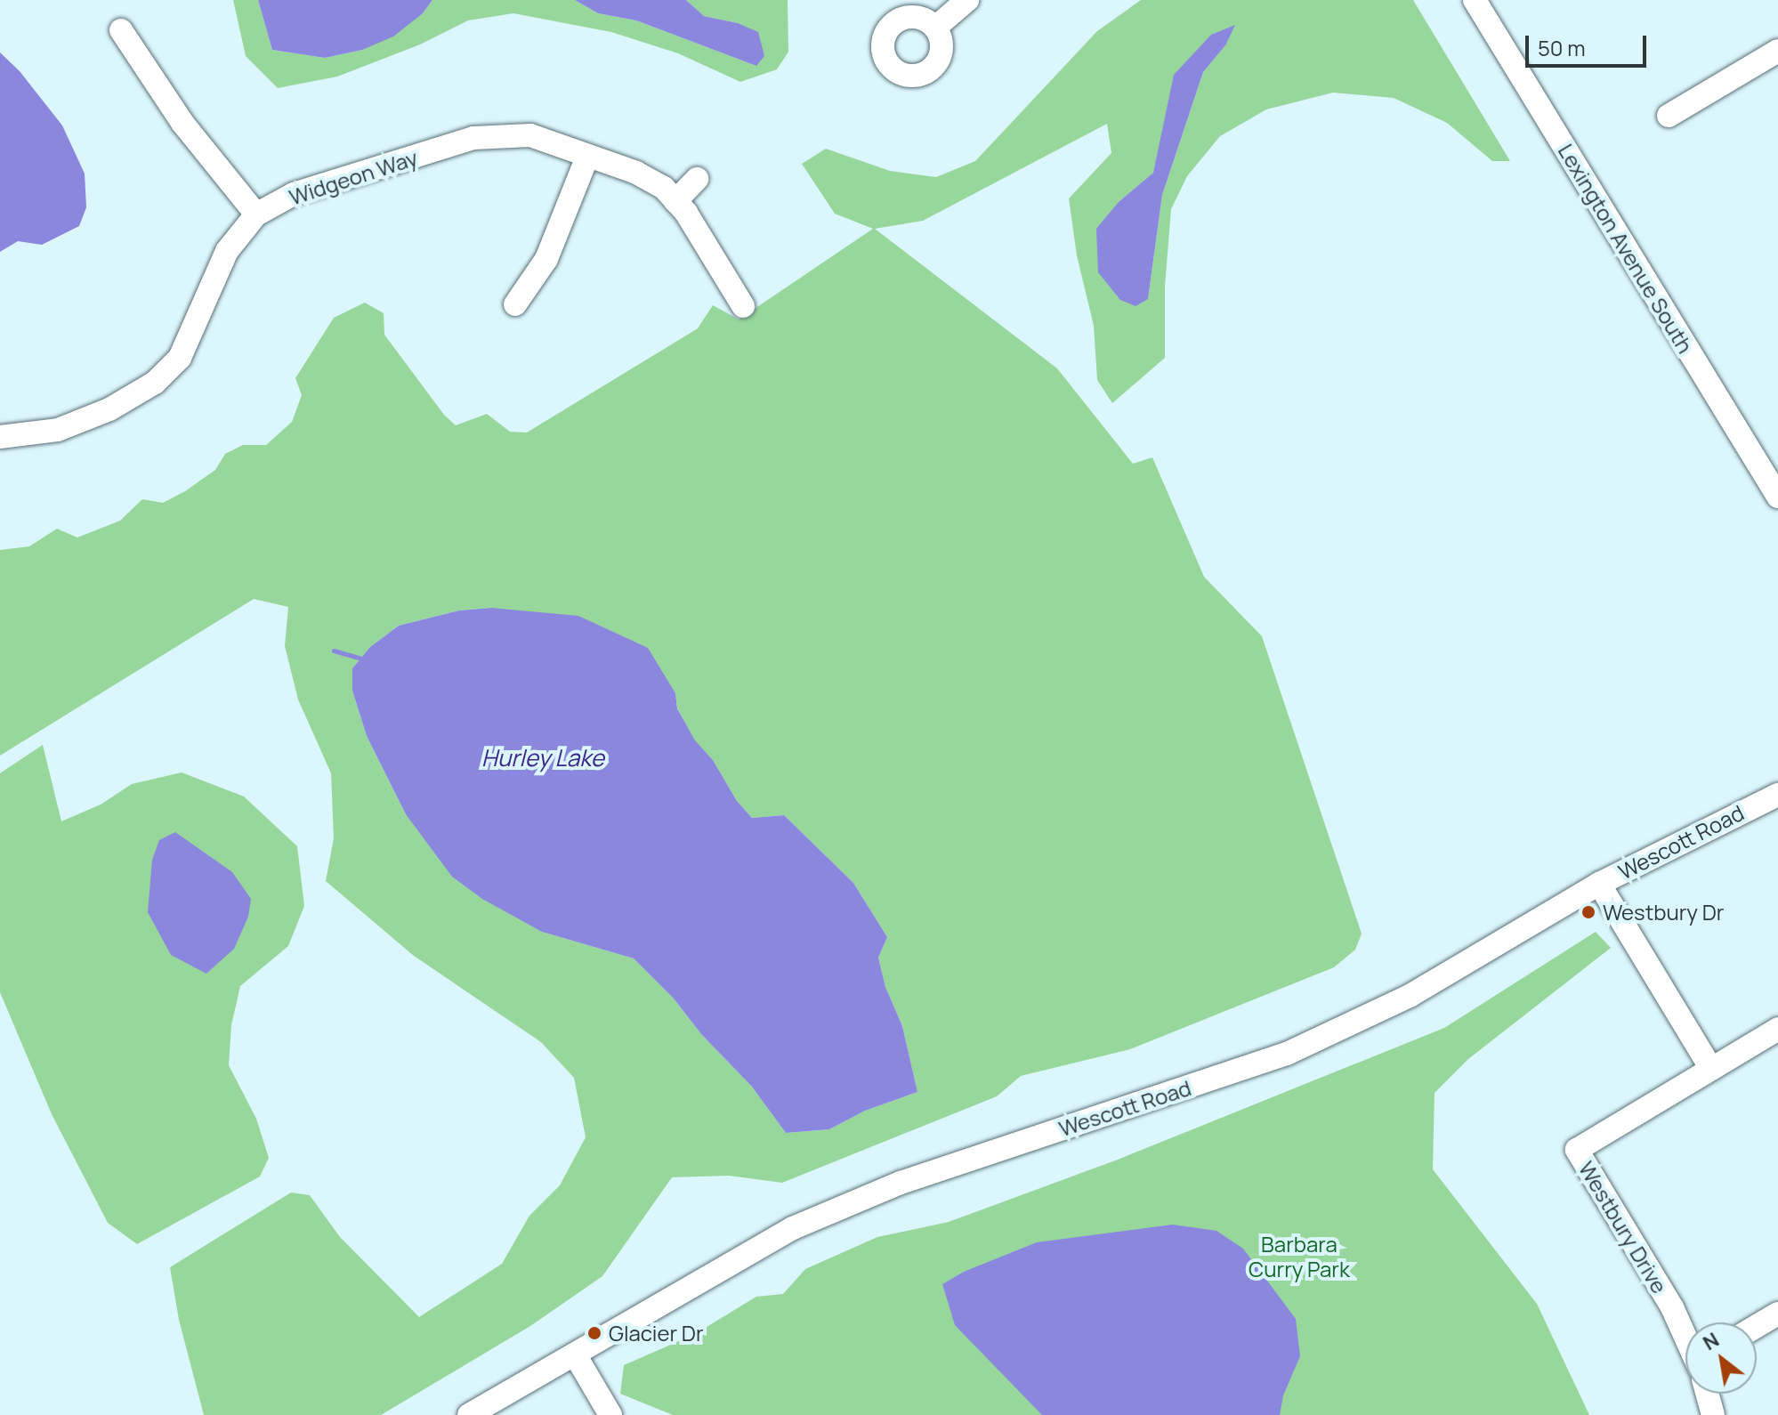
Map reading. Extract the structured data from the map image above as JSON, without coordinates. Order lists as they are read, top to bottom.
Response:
{
  "streets": {
    "street": [
      "Widgeon Way",
      "Lexington Avenue South",
      "Wescott Road",
      "Westbury Drive"
    ]
  },
  "water": ["Hurley Lake"],
  "parks": ["Barbara Curry Park"],
  "places": ["Westbury Dr", "Glacier Dr"],
  "scale_bar": "50 m",
  "north": "top left"
}
